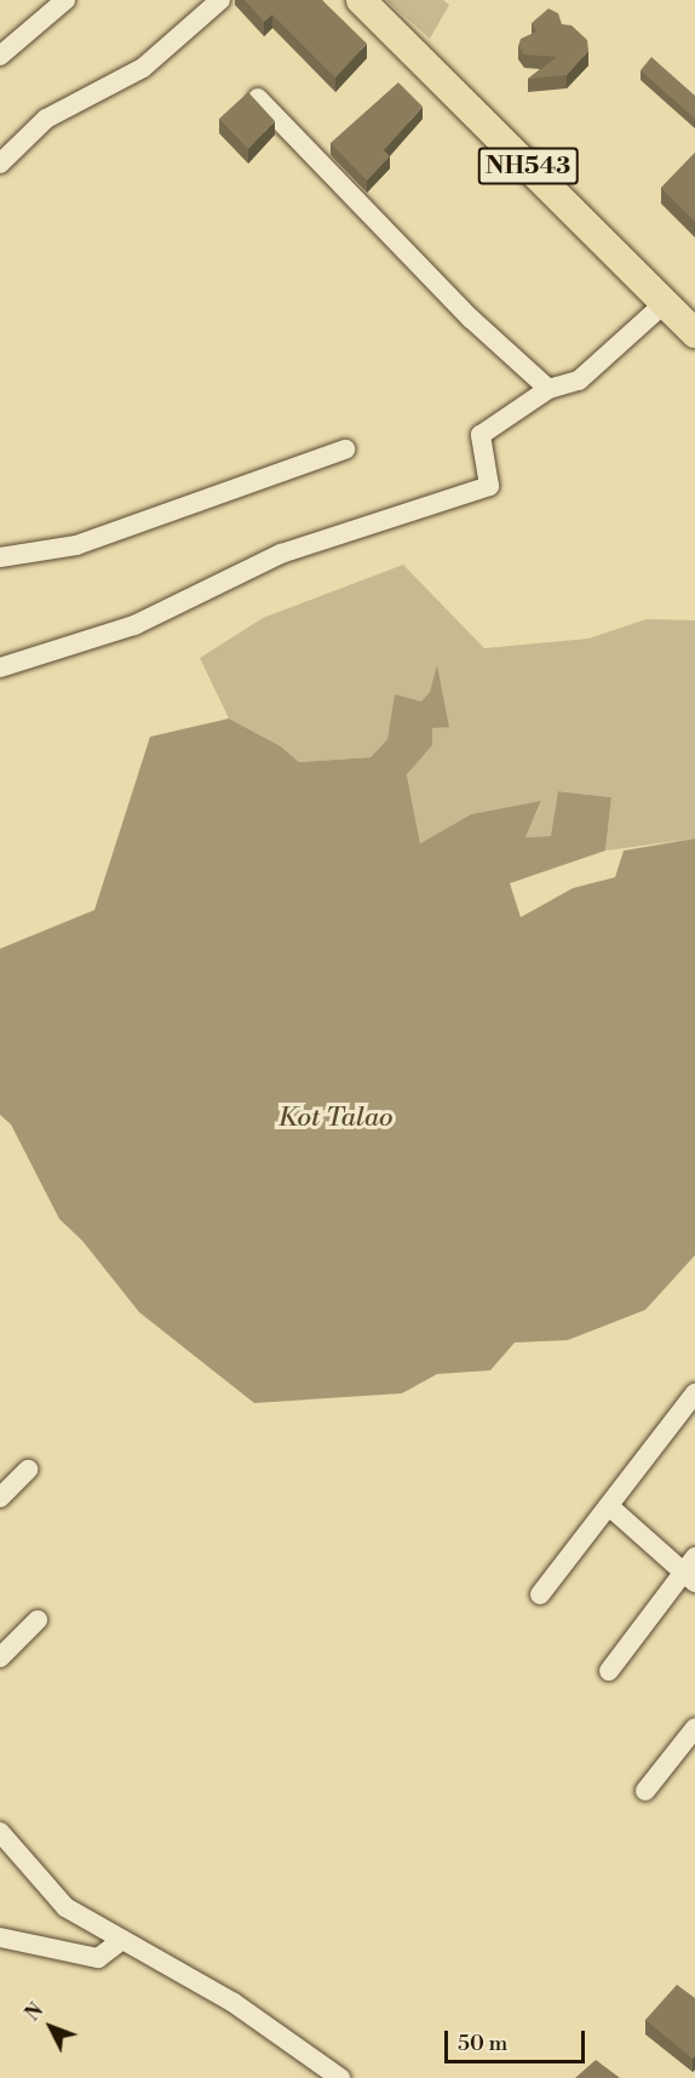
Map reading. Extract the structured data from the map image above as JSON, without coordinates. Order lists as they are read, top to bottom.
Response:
{
  "streets": {
    "highway": ["NH543"]
  },
  "water": ["Kot Talao"],
  "scale_bar": "50 m",
  "north": "top left"
}
